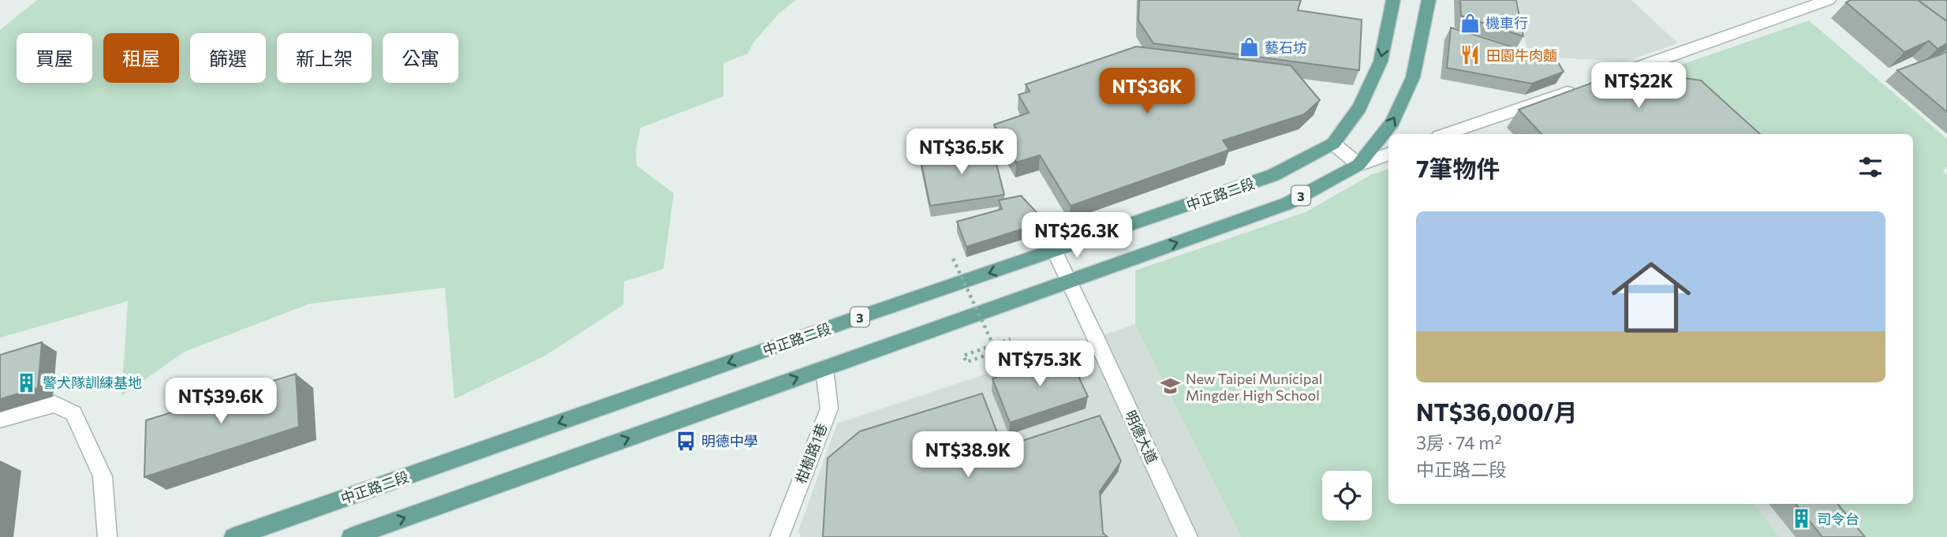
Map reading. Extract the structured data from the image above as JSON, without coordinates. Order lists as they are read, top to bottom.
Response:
{
  "streets": {
    "main road": ["中正路二段", "3"],
    "street": ["明德大道", "柑樹路1巷"]
  },
  "crossings": [
    ["中正路二段", "明德大道"],
    ["3", "明德大道"],
    ["3", "柑樹路1巷"]
  ],
  "places": {
    "shop": ["機車行", "藝石坊"],
    "restaurant": ["田園牛肉麵"],
    "building": ["警犬隊訓練基地", "司令台"],
    "school or university": ["New Taipei Municipal Mingder High School"],
    "bus stop": ["明德中學"]
  },
  "page": {
    "chip": [
      "買屋",
      "租屋",
      "篩選",
      "新上架",
      "公寓"
    ],
    "price": [
      "NT$22K",
      "NT$36K",
      "NT$36.5K",
      "NT$26.3K",
      "NT$75.3K",
      "NT$39.6K",
      "NT$38.9K"
    ],
    "heading": "7筆物件",
    "list": [
      {
        "name": "NT$36,000/月",
        "note": "3房 · 74 m² · 中正路二段"
      }
    ]
  }
}
